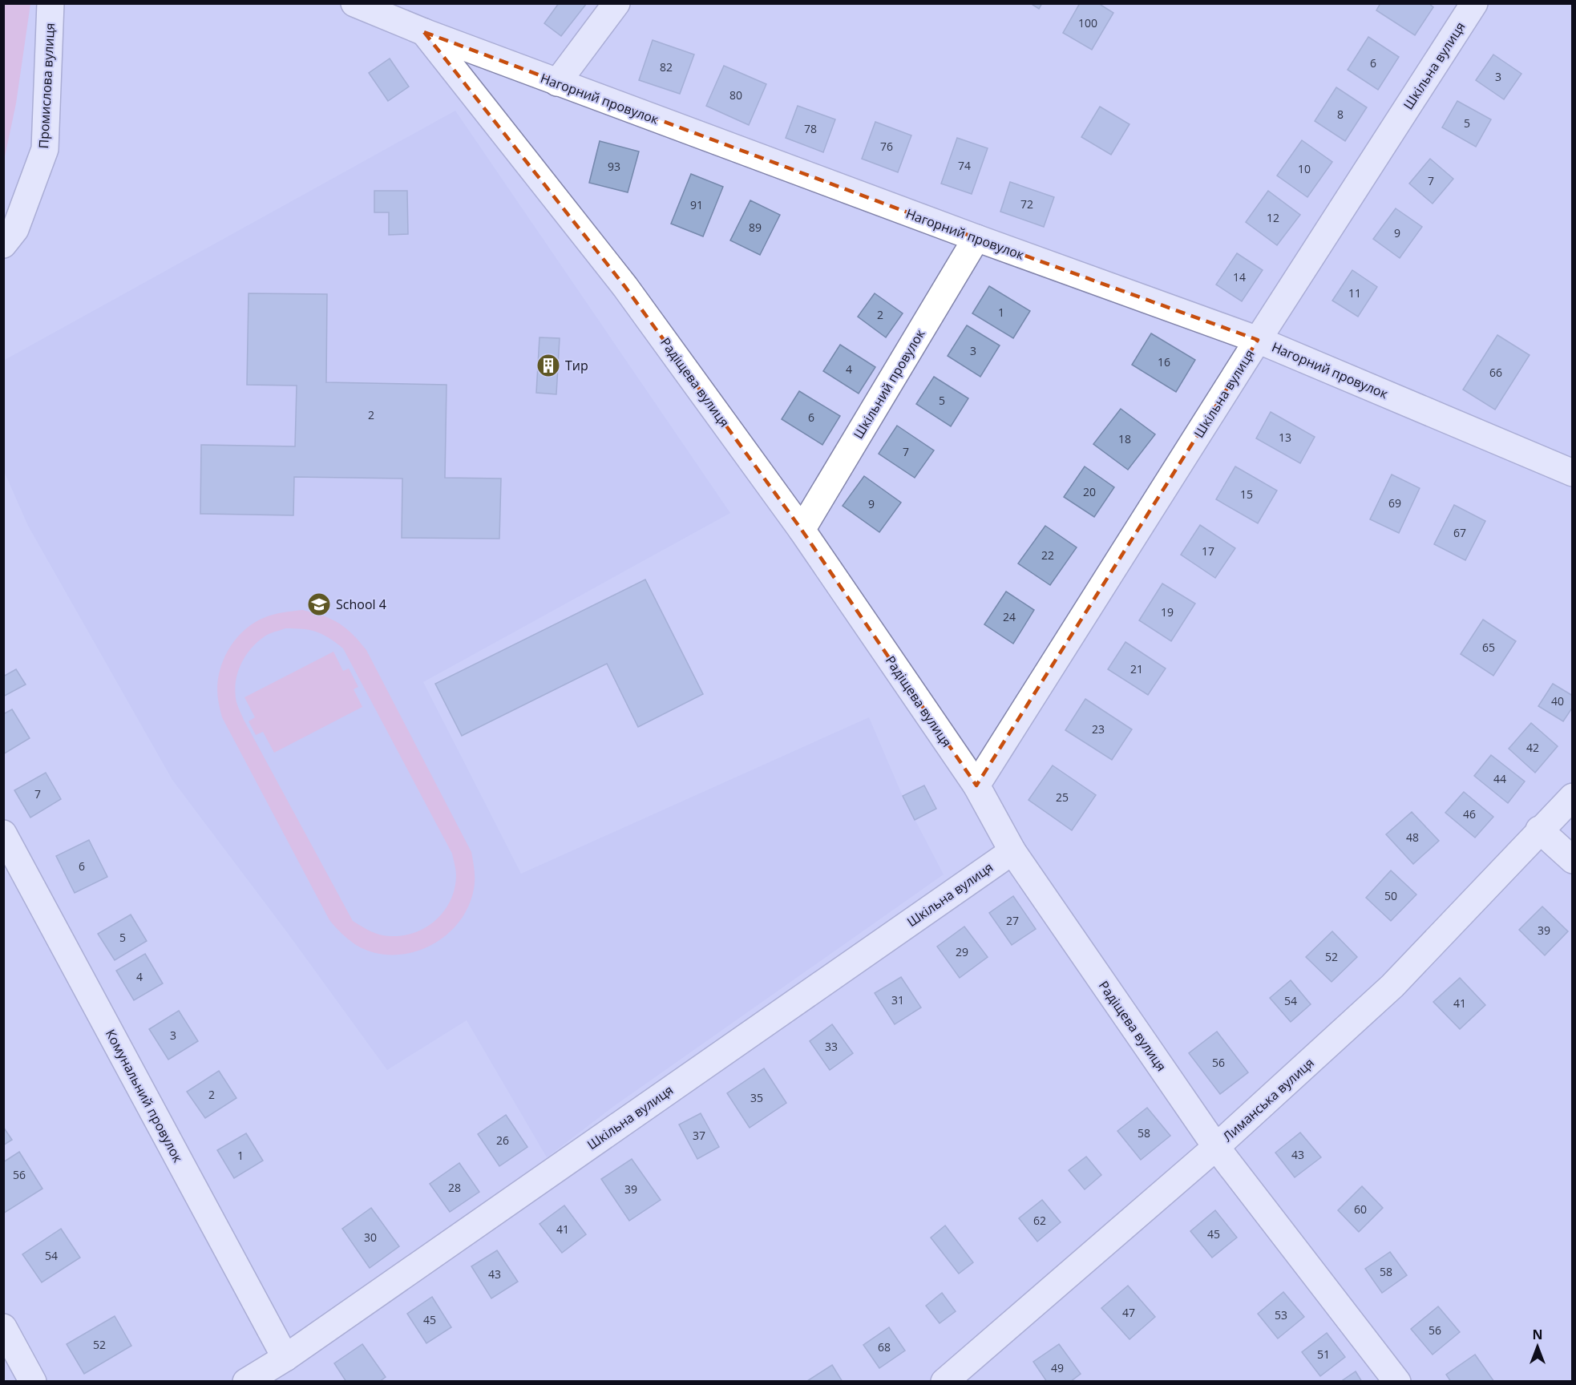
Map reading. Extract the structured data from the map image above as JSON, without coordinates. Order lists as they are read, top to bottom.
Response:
{
  "streets": {
    "street": [
      "Шкільна вулиця",
      "Промислова вулиця",
      "Нагорний провулок",
      "Радіщева вулиця",
      "Шкільний провулок",
      "Комунальний провулок",
      "Лиманська вулиця"
    ]
  },
  "crossings": [
    ["Шкільна вулиця", "Нагорний провулок"],
    ["Шкільна вулиця", "Радіщева вулиця"],
    ["Шкільна вулиця", "Комунальний провулок"],
    ["Нагорний провулок", "Радіщева вулиця"],
    ["Нагорний провулок", "Шкільний провулок"],
    ["Радіщева вулиця", "Шкільний провулок"],
    ["Радіщева вулиця", "Лиманська вулиця"]
  ],
  "places": {
    "building": ["Тир"],
    "school or university": ["School 4"]
  },
  "house_numbers": [
    "100",
    "6",
    "82",
    "3",
    "80",
    "8",
    "5",
    "78",
    "76",
    "74",
    "93",
    "10",
    "7",
    "72",
    "91",
    "12",
    "89",
    "9",
    "14",
    "11",
    "1",
    "2",
    "3",
    "16",
    "4",
    "66",
    "5",
    "2",
    "6",
    "13",
    "18",
    "7",
    "20",
    "15",
    "69",
    "9",
    "67",
    "17",
    "22",
    "19",
    "24",
    "65",
    "21",
    "40",
    "23",
    "42",
    "44",
    "7",
    "25",
    "46",
    "48",
    "6",
    "50",
    "27",
    "39",
    "5",
    "29",
    "52",
    "4",
    "31",
    "54",
    "41",
    "3",
    "33",
    "56",
    "2",
    "35",
    "58",
    "37",
    "26",
    "43",
    "1",
    "56",
    "28",
    "39",
    "60",
    "62",
    "41",
    "45",
    "30",
    "54",
    "58",
    "43",
    "47",
    "53",
    "45",
    "56",
    "52",
    "68",
    "51",
    "49"
  ],
  "north": "top"
}
